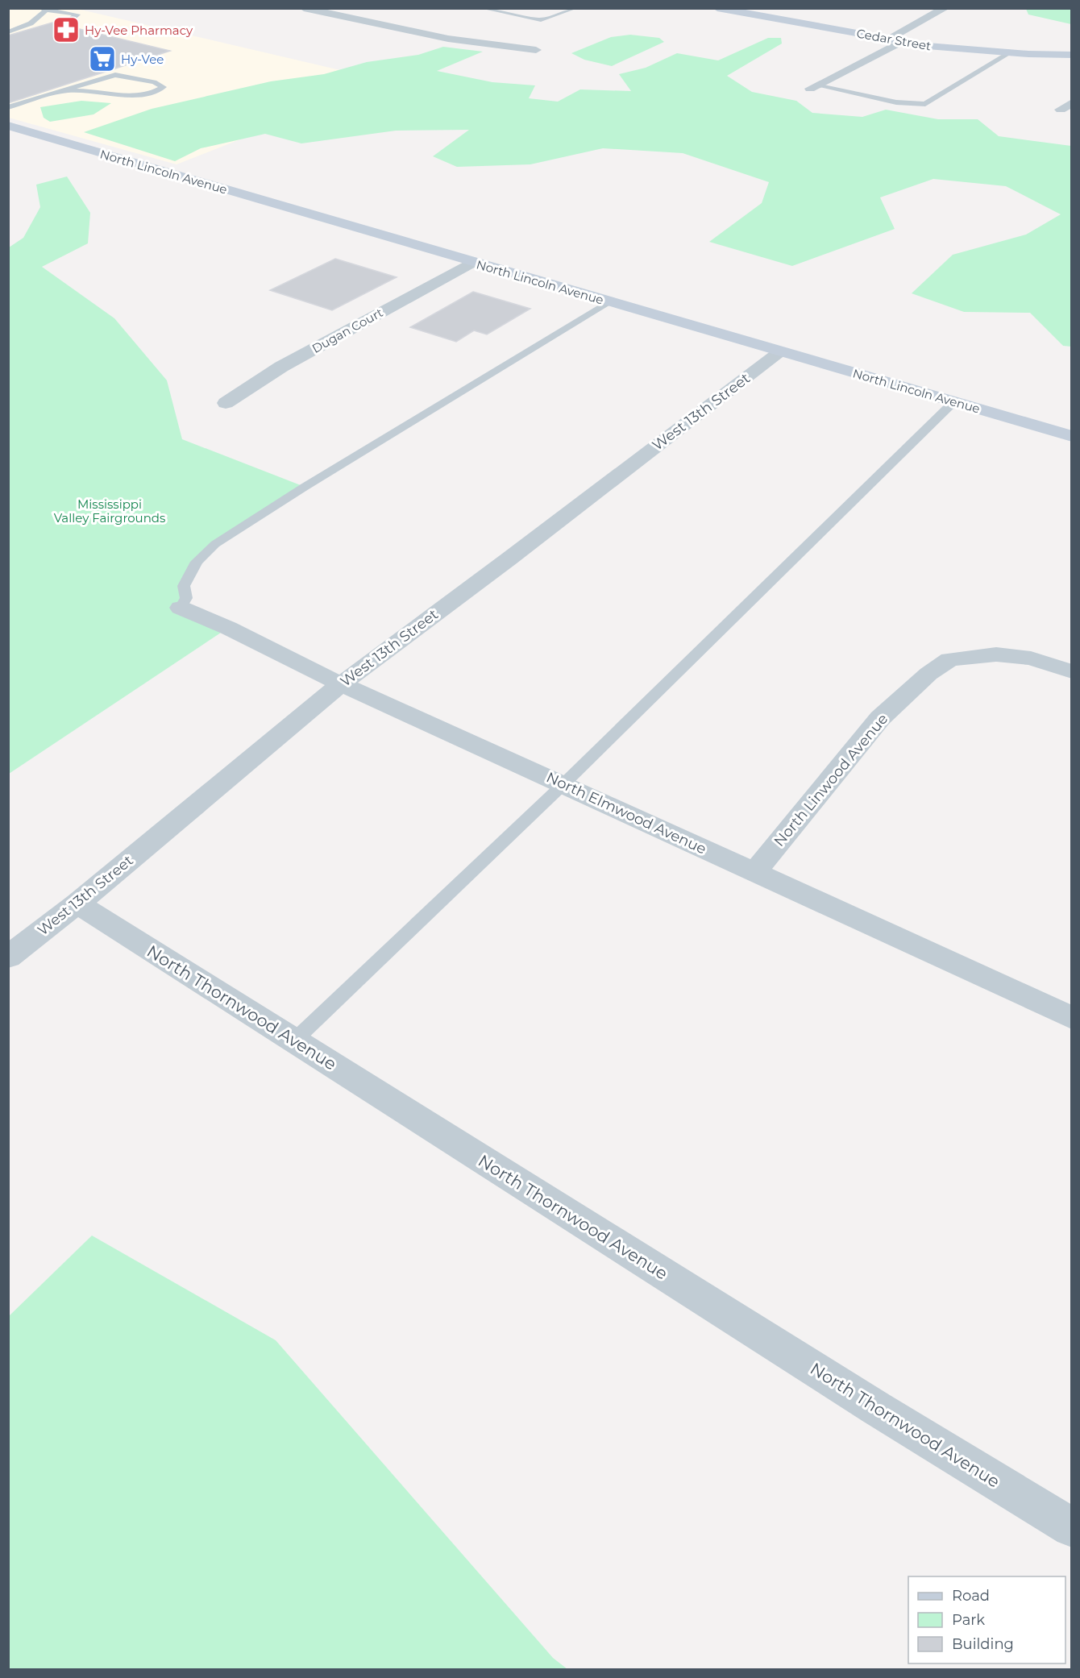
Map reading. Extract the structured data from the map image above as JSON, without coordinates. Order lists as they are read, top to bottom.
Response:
{
  "streets": {
    "street": [
      "Cedar Street",
      "North Lincoln Avenue",
      "Dugan Court",
      "West 13th Street",
      "North Linwood Avenue",
      "North Elmwood Avenue",
      "North Thornwood Avenue"
    ]
  },
  "crossings": [
    ["North Lincoln Avenue", "Dugan Court"],
    ["North Lincoln Avenue", "West 13th Street"],
    ["West 13th Street", "North Elmwood Avenue"],
    ["West 13th Street", "North Thornwood Avenue"],
    ["North Linwood Avenue", "North Elmwood Avenue"]
  ],
  "parks": ["Mississippi Valley Fairgrounds"],
  "places": {
    "pharmacy": ["Hy-Vee Pharmacy"],
    "supermarket": ["Hy-Vee"]
  },
  "legend": ["Road", "Park", "Building"]
}
